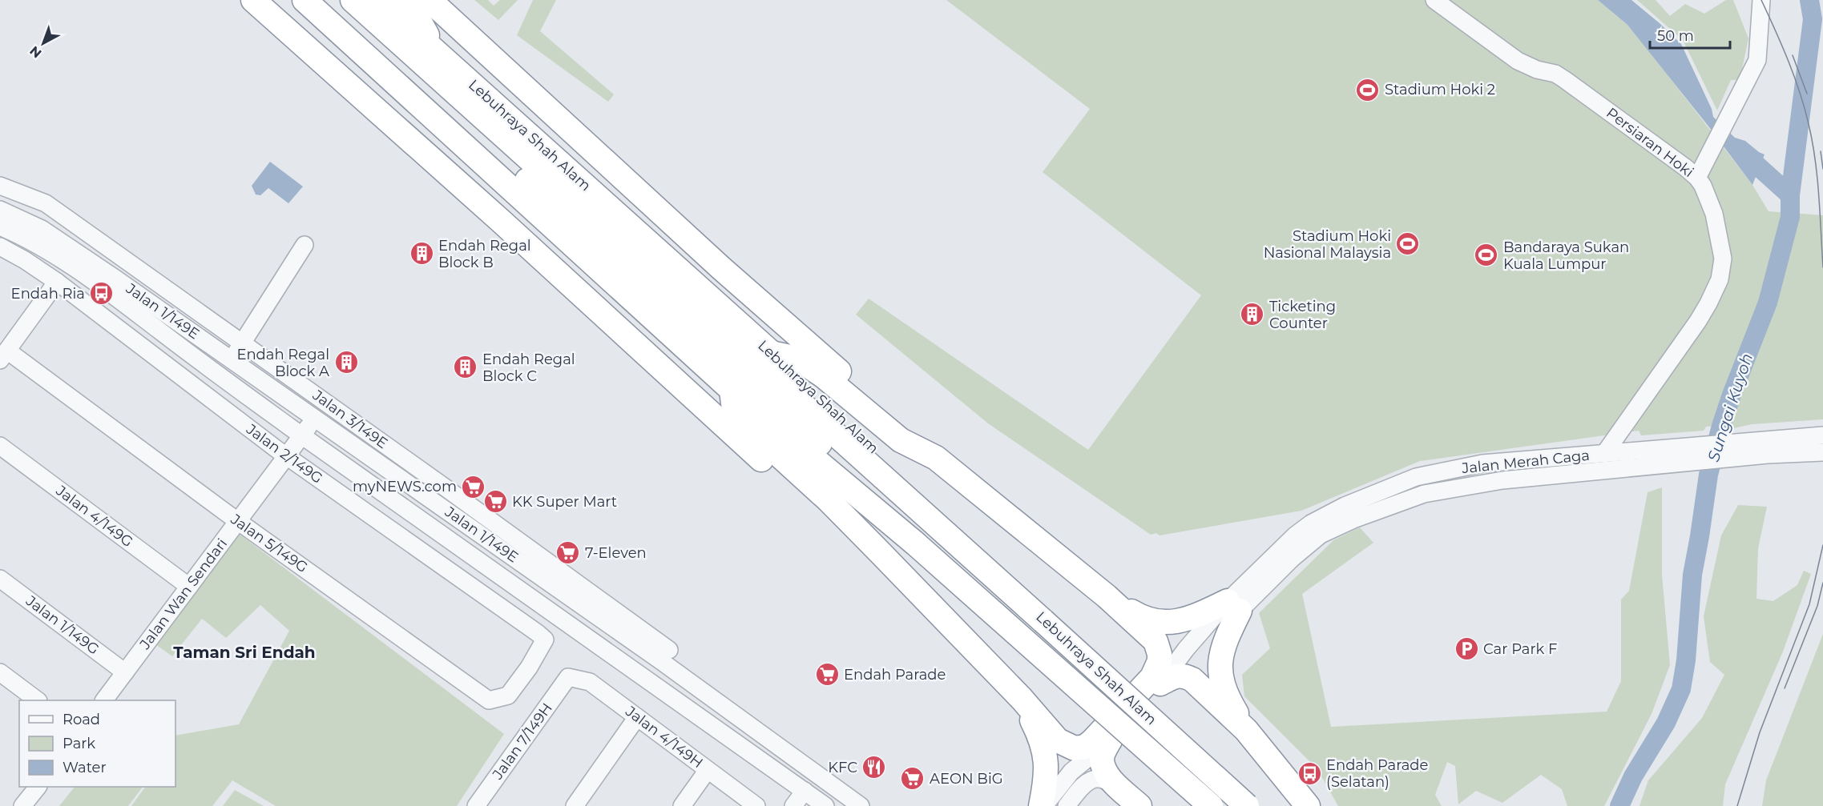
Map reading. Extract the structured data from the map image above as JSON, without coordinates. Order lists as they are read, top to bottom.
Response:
{
  "streets": {
    "highway": ["Lebuhraya Shah Alam"],
    "street": [
      "Persiaran Hoki",
      "Jalan 1/149E",
      "Jalan 3/149E",
      "Jalan 2/149G",
      "Jalan Merah Caga",
      "Jalan 4/149G",
      "Jalan 5/149G",
      "Jalan Wan Sendari",
      "Jalan 1/149G",
      "Jalan 4/149H",
      "Jalan 7/149H"
    ]
  },
  "crossings": [
    ["Persiaran Hoki", "Jalan Merah Caga"],
    ["Jalan 1/149E", "Jalan Wan Sendari"],
    ["Jalan 2/149G", "Jalan 5/149G"],
    ["Jalan 2/149G", "Jalan Wan Sendari"],
    ["Jalan 4/149G", "Jalan Wan Sendari"],
    ["Jalan 5/149G", "Jalan Wan Sendari"],
    ["Jalan Wan Sendari", "Jalan 1/149G"],
    ["Jalan 4/149H", "Jalan 7/149H"]
  ],
  "districts": ["Taman Sri Endah"],
  "water": ["Sungai Kuyoh"],
  "places": {
    "sports": ["Stadium Hoki 2", "Stadium Hoki Nasional Malaysia", "Bandaraya Sukan Kuala Lumpur"],
    "building": [
      "Endah Regal Block B",
      "Ticketing Counter",
      "Endah Regal Block A",
      "Endah Regal Block C"
    ],
    "bus stop": ["Endah Ria", "Endah Parade (Selatan)"],
    "supermarket": [
      "myNEWS.com",
      "KK Super Mart",
      "7-Eleven",
      "Endah Parade",
      "AEON BiG"
    ],
    "parking": ["Car Park F"],
    "restaurant": ["KFC"]
  },
  "legend": ["Road", "Park", "Water"],
  "scale_bar": "50 m",
  "north": "bottom left"
}
